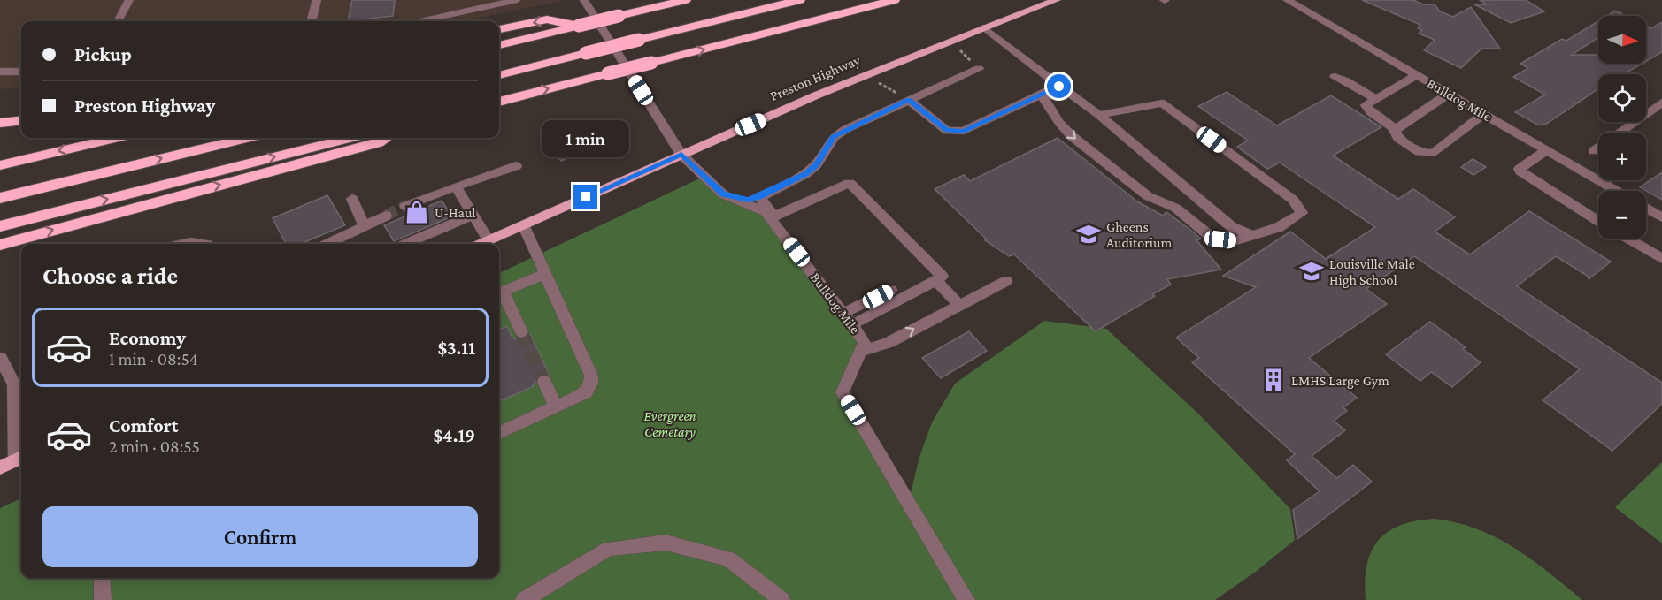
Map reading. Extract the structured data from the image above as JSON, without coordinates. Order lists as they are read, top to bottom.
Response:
{
  "streets": {
    "main road": ["Preston Highway"],
    "street": ["Bulldog Mile"]
  },
  "crossings": [
    ["Preston Highway", "Bulldog Mile"]
  ],
  "parks": ["Evergreen Cemetary"],
  "places": {
    "shop": ["U-Haul"],
    "school or university": ["Gheens Auditorium", "Louisville Male High School"],
    "building": ["LMHS Large Gym"]
  },
  "north": "right",
  "page": {
    "map_buttons": ["+", "−"],
    "banner": ["Pickup", "Preston Highway"],
    "bubble": "1 min",
    "heading": "Choose a ride",
    "list": [
      {
        "name": "Economy",
        "note": "1 min · 08:54",
        "value": "$3.11"
      },
      {
        "name": "Comfort",
        "note": "2 min · 08:55",
        "value": "$4.19"
      }
    ],
    "buttons": "Confirm"
  }
}
